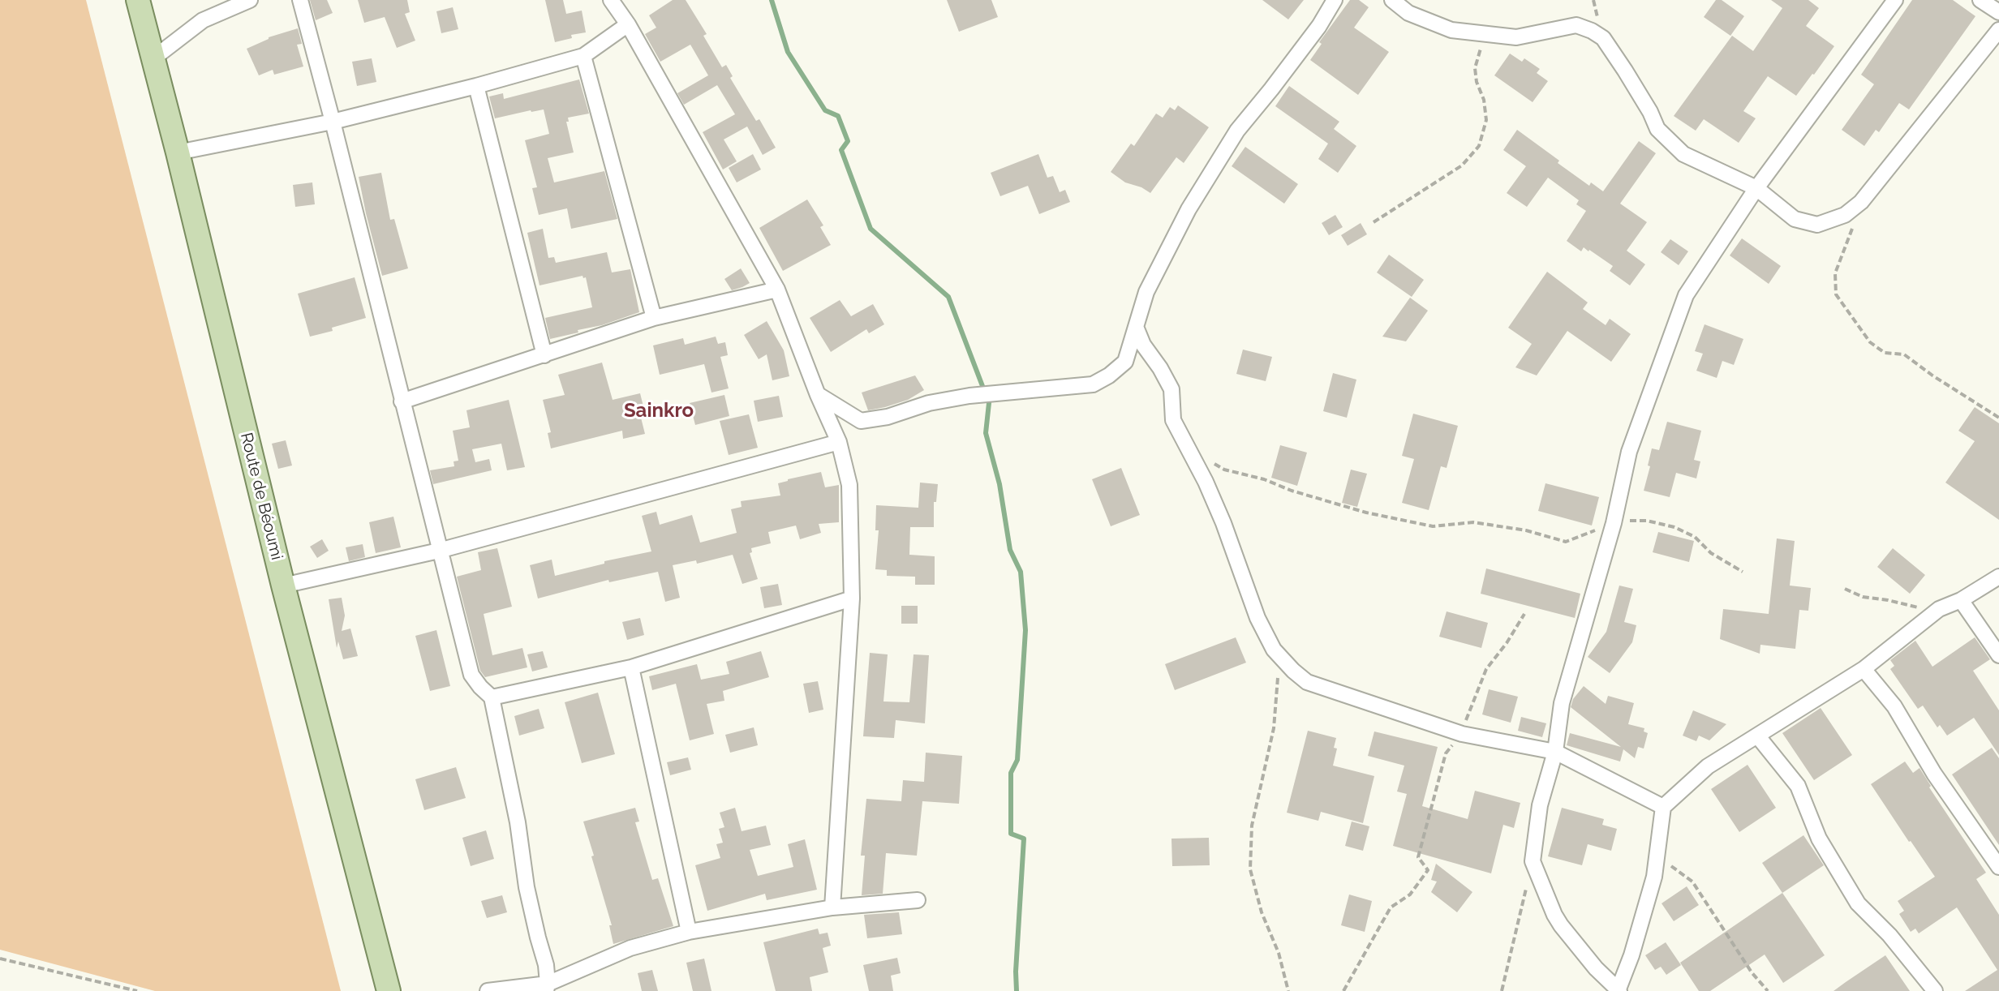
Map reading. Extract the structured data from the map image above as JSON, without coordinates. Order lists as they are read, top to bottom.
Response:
{
  "streets": {
    "main road": ["Route de Béoumi"]
  },
  "districts": ["Sainkro"]
}
